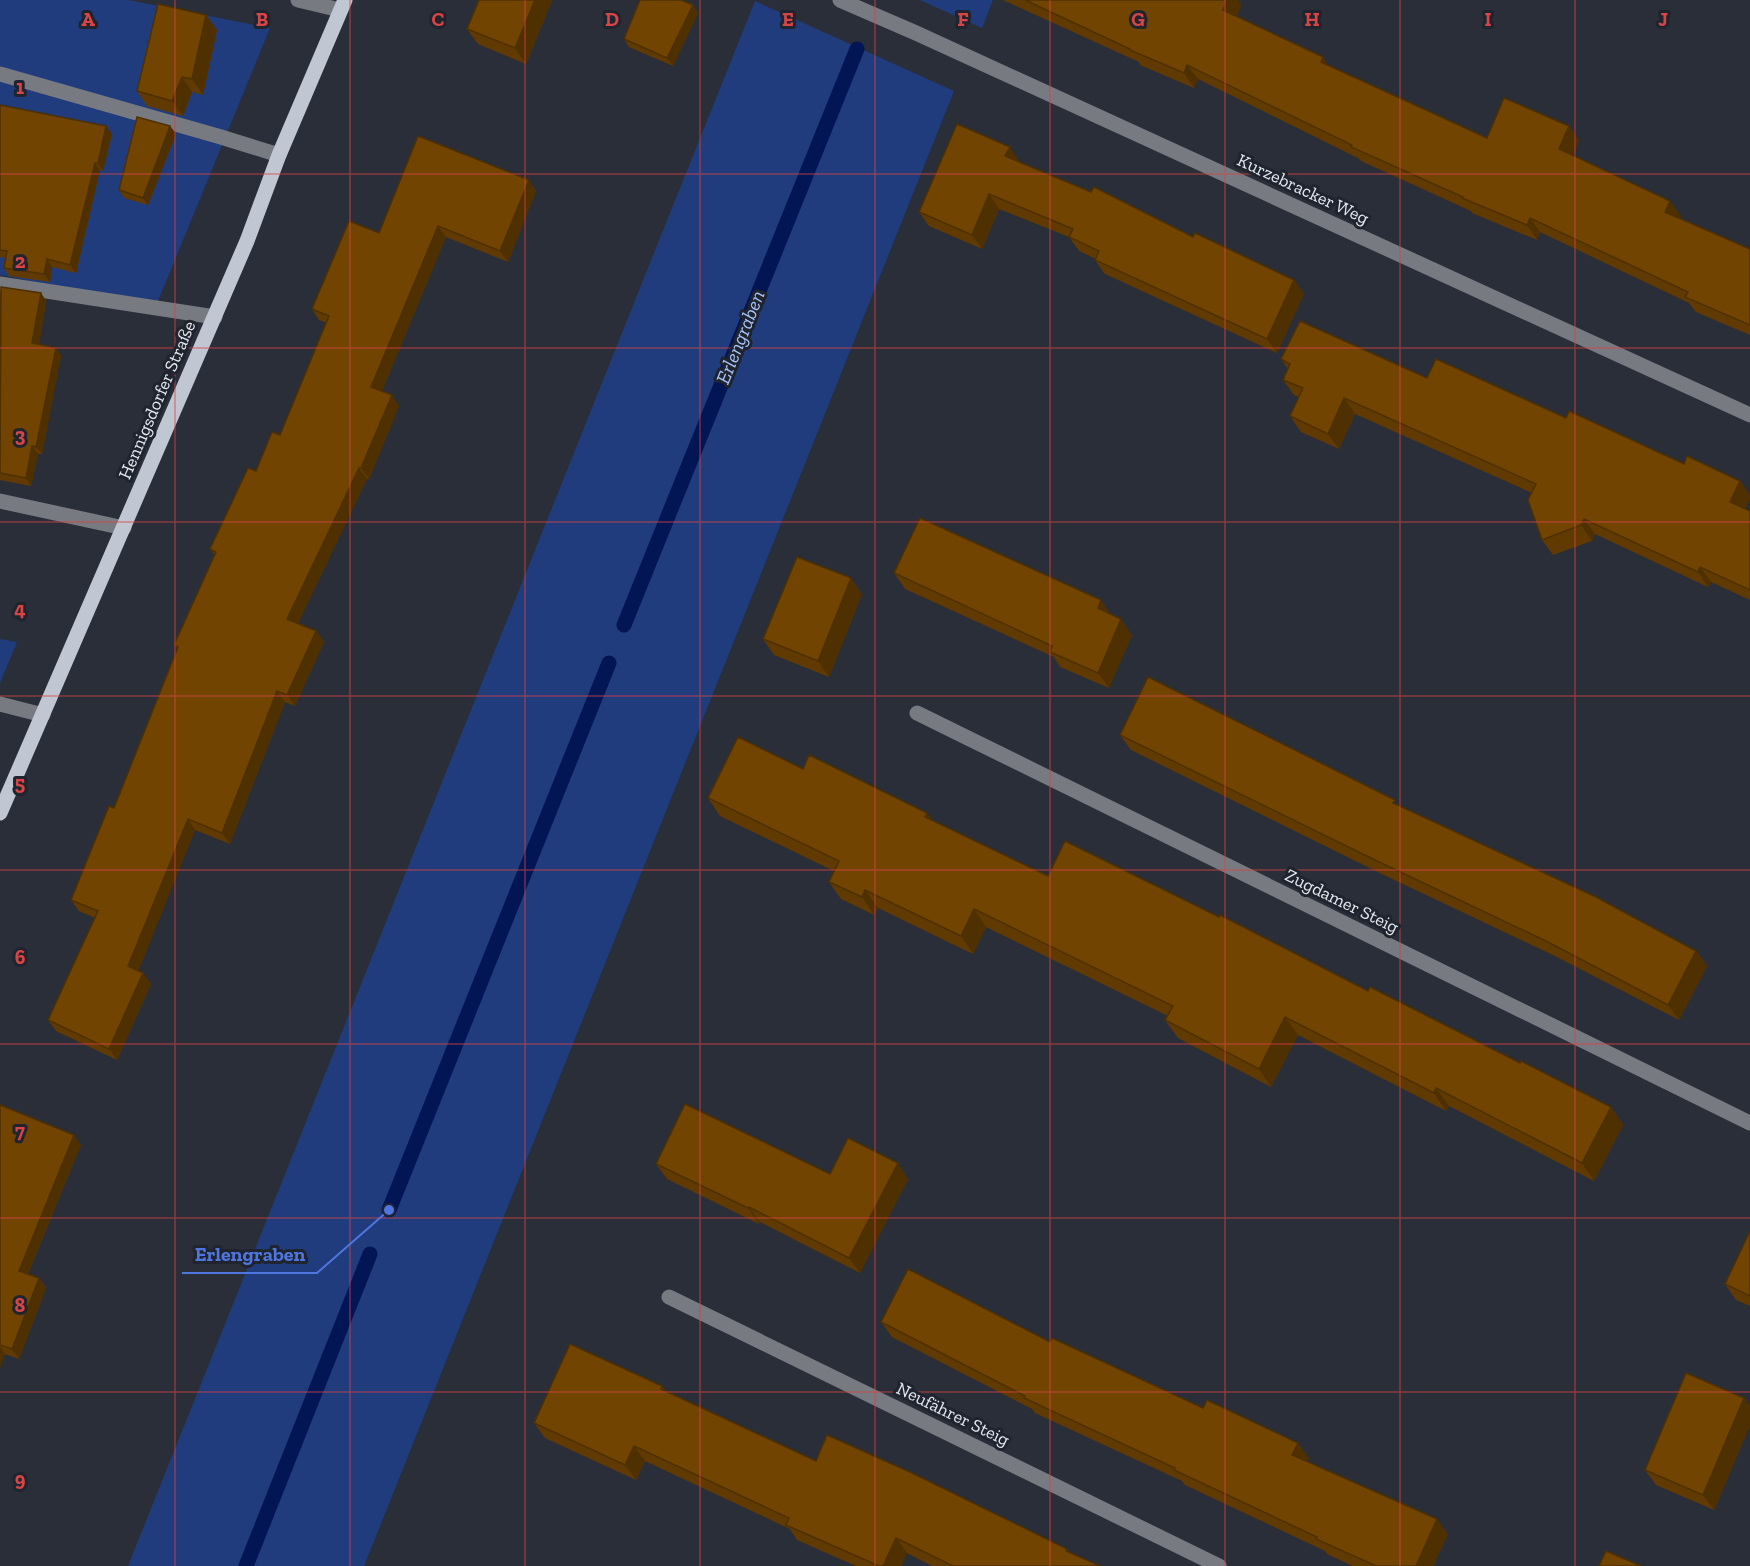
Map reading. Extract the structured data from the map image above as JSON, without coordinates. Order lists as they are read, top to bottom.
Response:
{
  "streets": {
    "main road": ["Hennigsdorfer Straße"],
    "street": ["Kurzebracker Weg", "Zugdamer Steig", "Neufährer Steig"]
  },
  "water": ["Erlengraben"],
  "places": ["Erlengraben"],
  "grid": {
    "columns": [
      "A",
      "B",
      "C",
      "D",
      "E",
      "F",
      "G",
      "H",
      "I",
      "J"
    ],
    "rows": [
      "1",
      "2",
      "3",
      "4",
      "5",
      "6",
      "7",
      "8",
      "9"
    ]
  }
}
